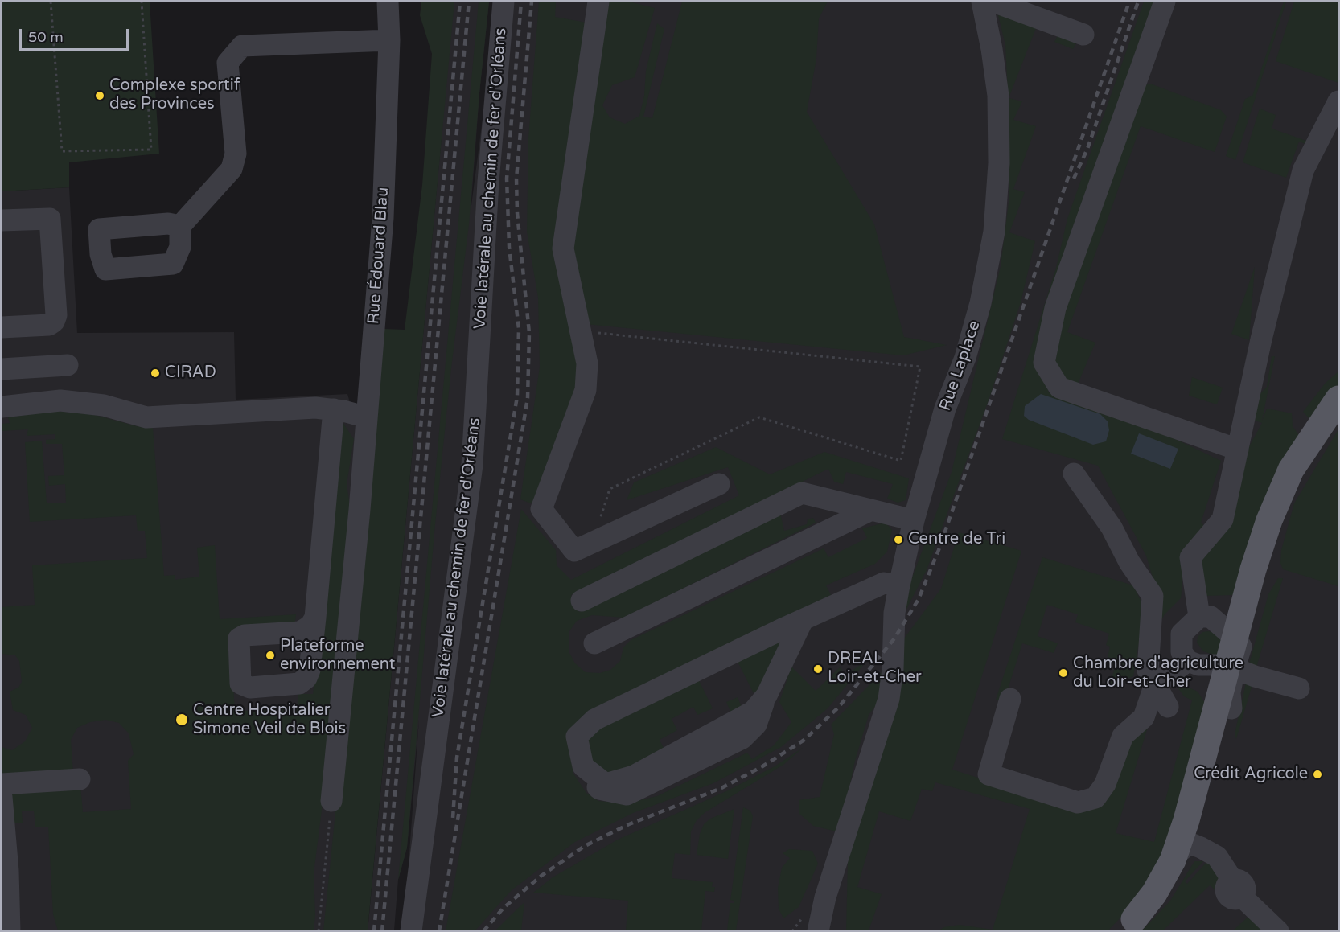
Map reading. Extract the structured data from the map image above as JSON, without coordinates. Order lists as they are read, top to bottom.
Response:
{
  "streets": {
    "street": ["Voie latérale au chemin de fer d'Orléans", "Rue Édouard Blau", "Rue Laplace"]
  },
  "places": [
    "Complexe sportif des Provinces",
    "CIRAD",
    "Centre de Tri",
    "Plateforme environnement",
    "DREAL Loir-et-Cher",
    "Chambre d'agriculture du Loir-et-Cher",
    "Centre Hospitalier Simone Veil de Blois",
    "Crédit Agricole"
  ],
  "scale_bar": "50 m"
}
